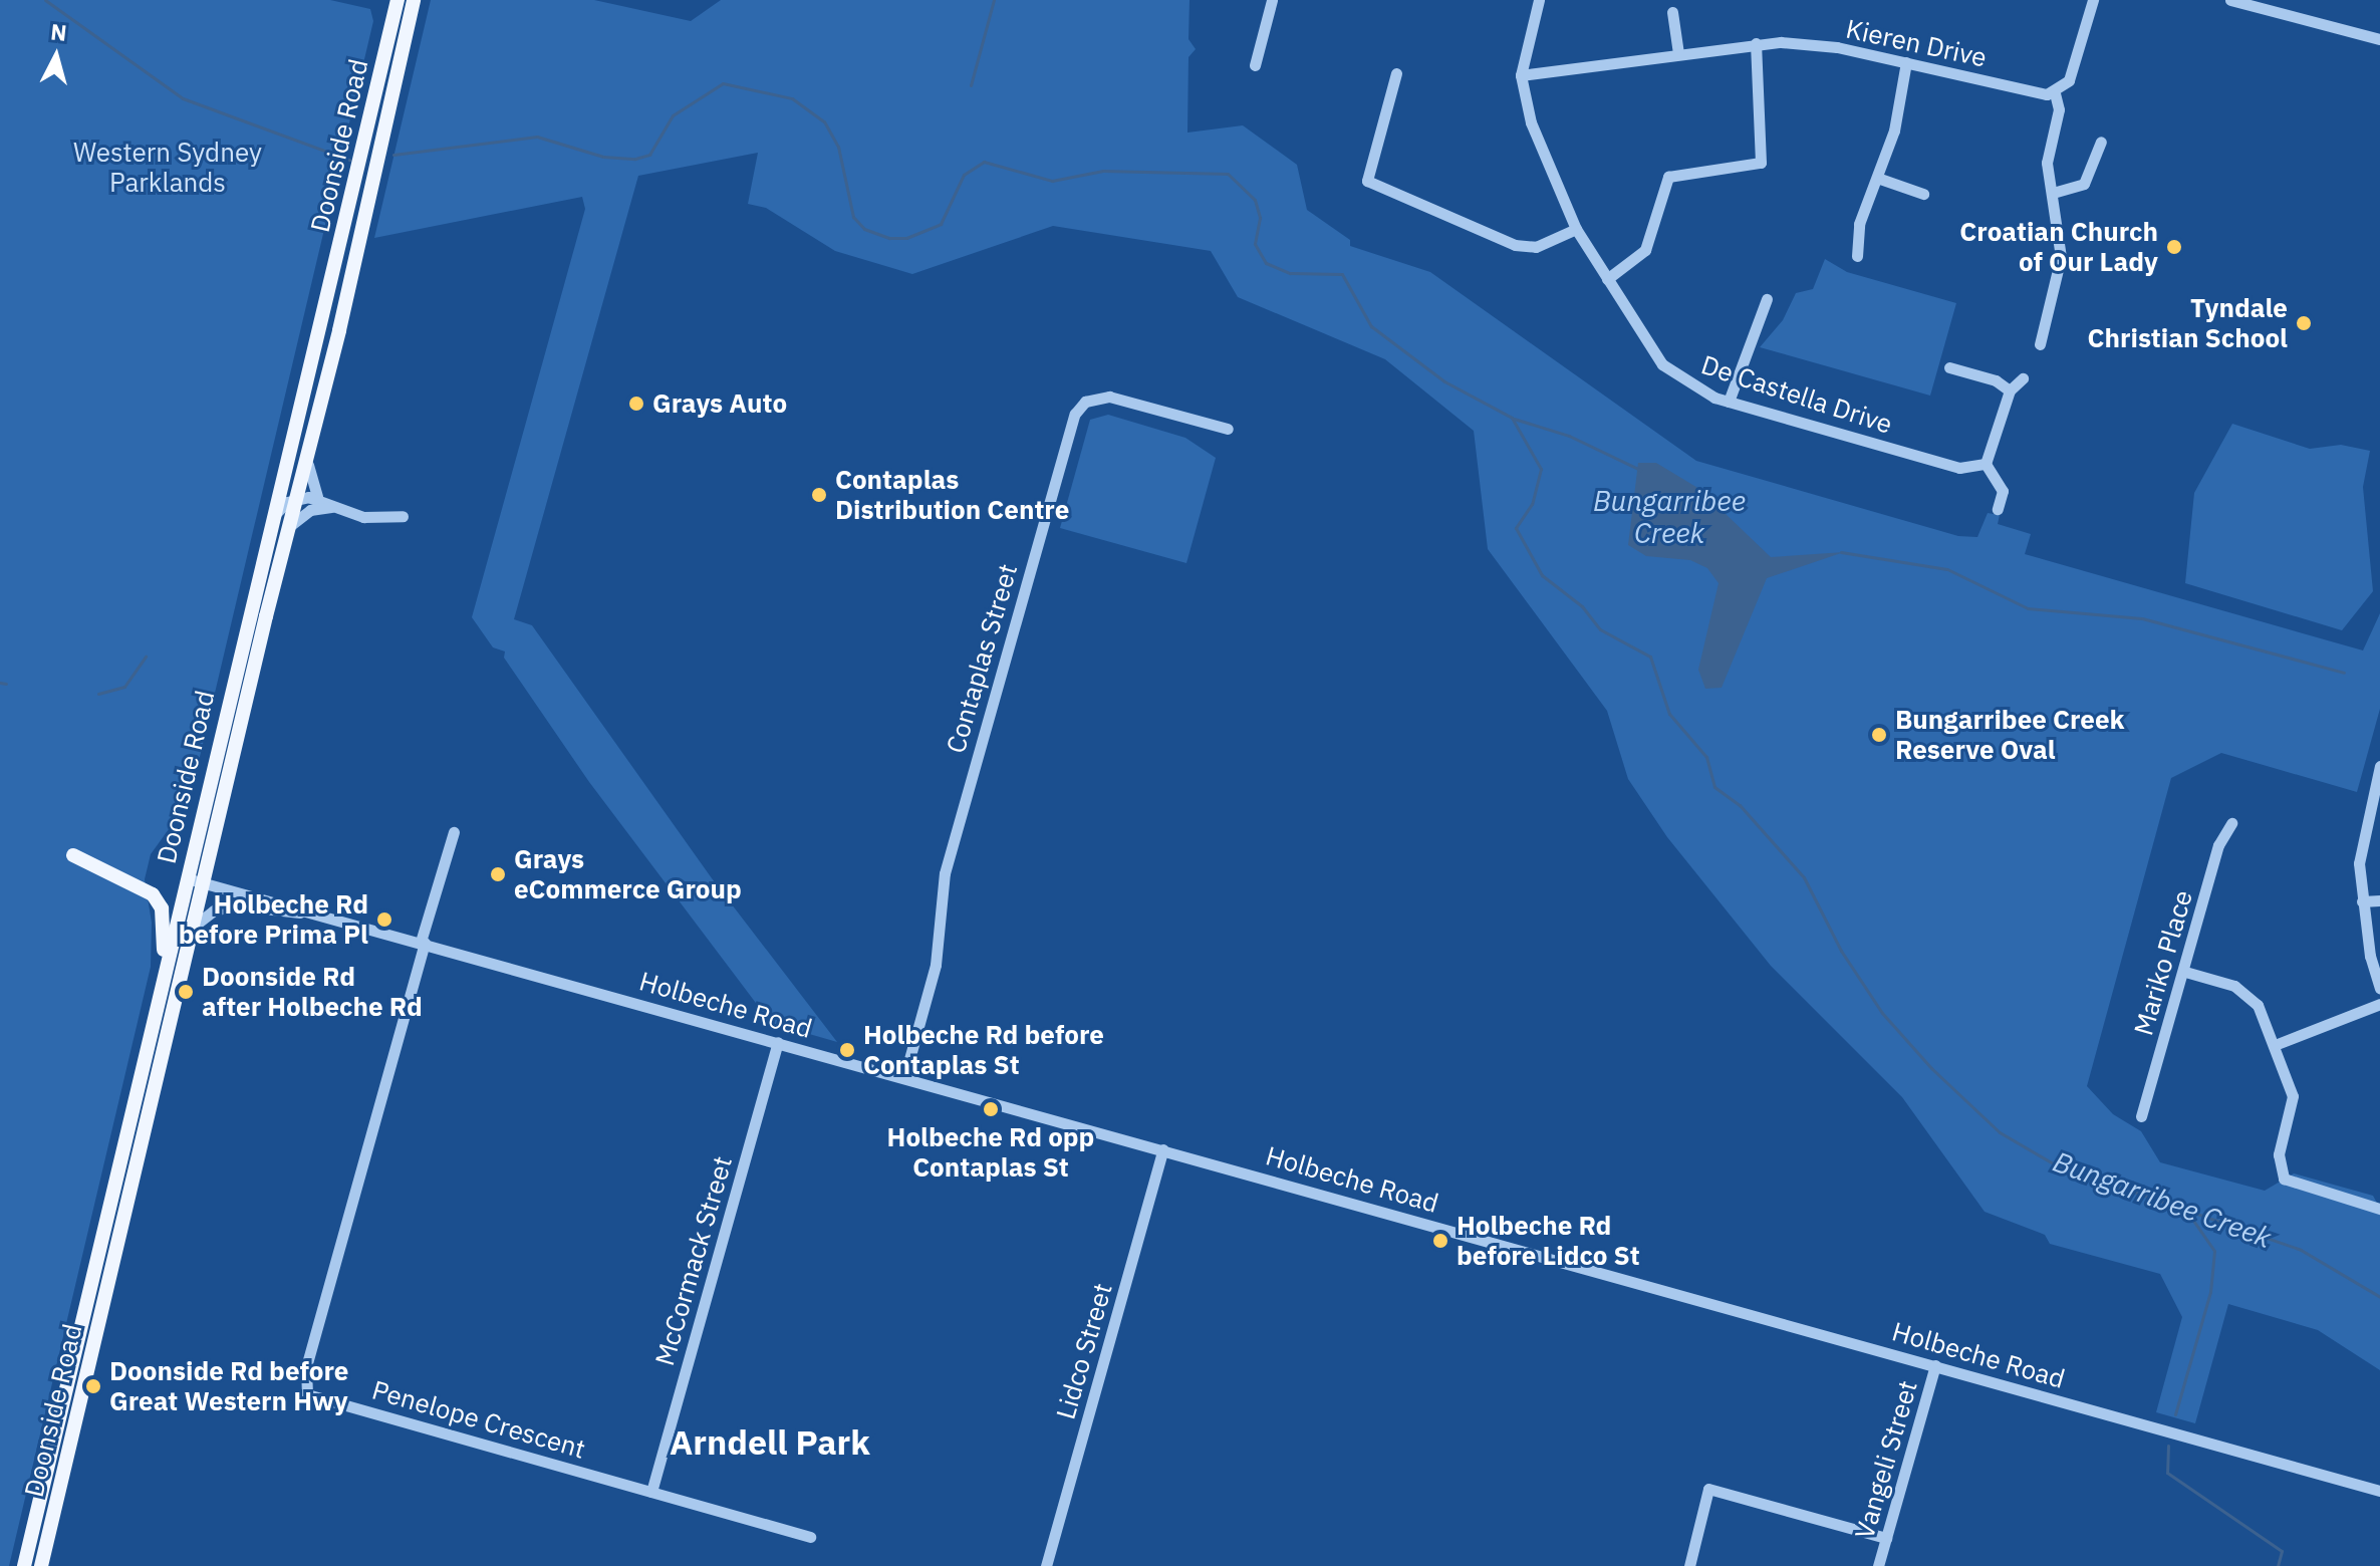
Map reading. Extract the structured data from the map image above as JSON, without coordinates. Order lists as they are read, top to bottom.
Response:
{
  "streets": {
    "main road": ["Doonside Road"],
    "street": [
      "Kieren Drive",
      "De Castella Drive",
      "Contaplas Street",
      "Mariko Place",
      "Holbeche Road",
      "McCormack Street",
      "Lidco Street",
      "Penelope Crescent",
      "Vangeli Street"
    ]
  },
  "crossings": [
    ["Kieren Drive", "De Castella Drive"],
    ["Doonside Road", "Holbeche Road"],
    ["Contaplas Street", "Holbeche Road"],
    ["Holbeche Road", "McCormack Street"],
    ["Holbeche Road", "Lidco Street"],
    ["Holbeche Road", "Penelope Crescent"],
    ["Holbeche Road", "Vangeli Street"],
    ["McCormack Street", "Penelope Crescent"]
  ],
  "districts": ["Arndell Park"],
  "water": ["Bungarribee Creek"],
  "parks": ["Western Sydney Parklands"],
  "places": [
    "Croatian Church of Our Lady",
    "Tyndale Christian School",
    "Grays Auto",
    "Contaplas Distribution Centre",
    "Bungarribee Creek Reserve Oval",
    "Grays eCommerce Group",
    "Holbeche Rd before Prima Pl",
    "Doonside Rd after Holbeche Rd",
    "Holbeche Rd before Contaplas St",
    "Holbeche Rd opp Contaplas St",
    "Holbeche Rd before Lidco St",
    "Doonside Rd before Great Western Hwy"
  ],
  "north": "top"
}
